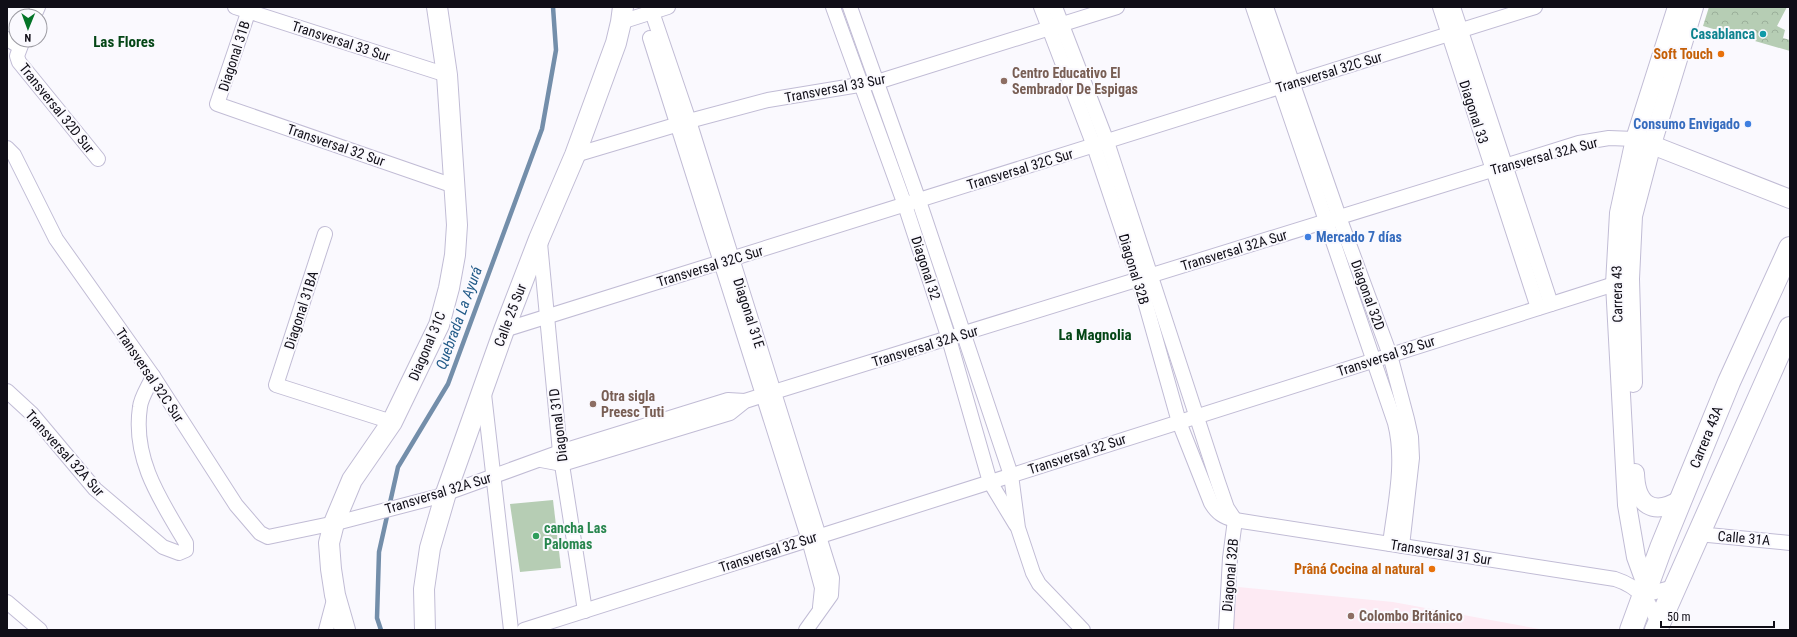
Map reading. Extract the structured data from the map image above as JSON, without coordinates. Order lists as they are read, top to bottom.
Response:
{
  "streets": {
    "main road": ["Calle 25 Sur", "Diagonal 31C", "Carrera 43A"],
    "street": [
      "Transversal 33 Sur",
      "Diagonal 31B",
      "Transversal 32C Sur",
      "Transversal 32D Sur",
      "Diagonal 33",
      "Transversal 32 Sur",
      "Transversal 32A Sur",
      "Diagonal 32",
      "Diagonal 32B",
      "Carrera 43",
      "Diagonal 32D",
      "Diagonal 31BA",
      "Diagonal 31E",
      "Diagonal 31D",
      "Calle 31A",
      "Transversal 31 Sur"
    ]
  },
  "crossings": [
    ["Transversal 33 Sur", "Diagonal 31B"],
    ["Transversal 33 Sur", "Diagonal 32"],
    ["Transversal 33 Sur", "Diagonal 32B"],
    ["Transversal 33 Sur", "Diagonal 31E"],
    ["Transversal 33 Sur", "Calle 25 Sur"],
    ["Transversal 33 Sur", "Diagonal 31C"],
    ["Diagonal 31B", "Transversal 32 Sur"],
    ["Transversal 32C Sur", "Diagonal 33"],
    ["Transversal 32C Sur", "Transversal 32A Sur"],
    ["Transversal 32C Sur", "Diagonal 32"],
    ["Transversal 32C Sur", "Diagonal 32B"],
    ["Transversal 32C Sur", "Diagonal 32D"],
    ["Transversal 32C Sur", "Diagonal 31E"],
    ["Transversal 32C Sur", "Calle 25 Sur"],
    ["Transversal 32C Sur", "Diagonal 31C"],
    ["Transversal 32C Sur", "Diagonal 31D"],
    ["Diagonal 33", "Transversal 32 Sur"],
    ["Diagonal 33", "Transversal 32A Sur"],
    ["Transversal 32 Sur", "Diagonal 32"],
    ["Transversal 32 Sur", "Diagonal 32B"],
    ["Transversal 32 Sur", "Carrera 43"],
    ["Transversal 32 Sur", "Diagonal 32D"],
    ["Transversal 32 Sur", "Diagonal 31E"],
    ["Transversal 32 Sur", "Diagonal 31C"],
    ["Transversal 32 Sur", "Diagonal 31D"],
    ["Transversal 32A Sur", "Diagonal 32"],
    ["Transversal 32A Sur", "Diagonal 32B"],
    ["Transversal 32A Sur", "Carrera 43"],
    ["Transversal 32A Sur", "Diagonal 32D"],
    ["Transversal 32A Sur", "Diagonal 31E"],
    ["Transversal 32A Sur", "Calle 25 Sur"],
    ["Transversal 32A Sur", "Diagonal 31C"],
    ["Transversal 32A Sur", "Diagonal 31D"],
    ["Diagonal 32B", "Transversal 31 Sur"],
    ["Carrera 43", "Carrera 43A"],
    ["Carrera 43", "Transversal 31 Sur"],
    ["Diagonal 32D", "Transversal 31 Sur"],
    ["Diagonal 31BA", "Diagonal 31C"],
    ["Calle 25 Sur", "Diagonal 31D"],
    ["Carrera 43A", "Transversal 31 Sur"]
  ],
  "districts": ["Las Flores", "La Magnolia"],
  "water": ["Quebrada La Ayurá"],
  "places": [
    "Casablanca",
    "Soft Touch",
    "Centro Educativo El Sembrador De Espigas",
    "Consumo Envigado",
    "Mercado 7 días",
    "Otra sigla Preesc Tuti",
    "cancha Las Palomas",
    "Prâná Cocina al natural",
    "Colombo Británico"
  ],
  "scale_bar": "50 m",
  "north": "bottom"
}
